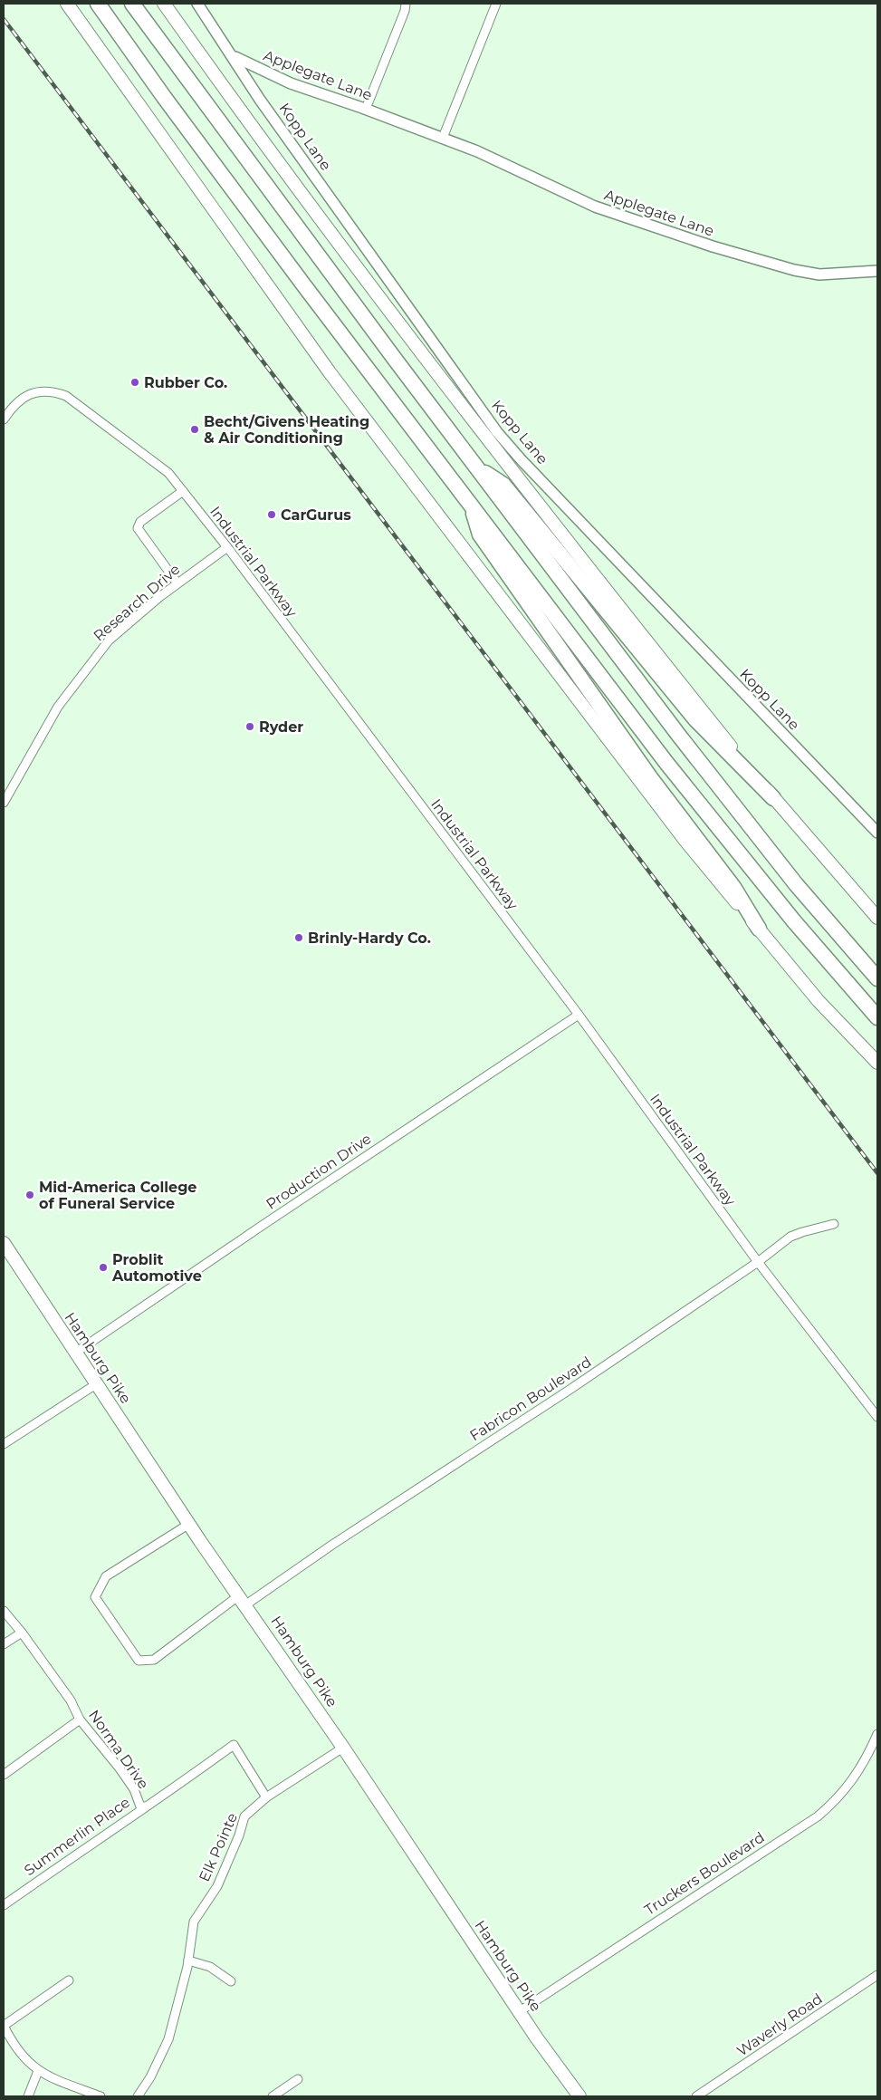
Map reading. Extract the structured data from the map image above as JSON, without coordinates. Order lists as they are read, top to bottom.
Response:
{
  "streets": {
    "main road": ["Hamburg Pike"],
    "street": [
      "Applegate Lane",
      "Kopp Lane",
      "Industrial Parkway",
      "Research Drive",
      "Production Drive",
      "Fabricon Boulevard",
      "Norma Drive",
      "Summerlin Place",
      "Elk Pointe",
      "Truckers Boulevard",
      "Waverly Road"
    ]
  },
  "crossings": [
    ["Applegate Lane", "Kopp Lane"],
    ["Industrial Parkway", "Research Drive"],
    ["Industrial Parkway", "Production Drive"],
    ["Industrial Parkway", "Fabricon Boulevard"],
    ["Production Drive", "Hamburg Pike"],
    ["Hamburg Pike", "Fabricon Boulevard"],
    ["Hamburg Pike", "Elk Pointe"],
    ["Hamburg Pike", "Truckers Boulevard"],
    ["Norma Drive", "Summerlin Place"],
    ["Norma Drive", "Elk Pointe"]
  ],
  "places": [
    "Rubber Co.",
    "Becht/Givens Heating & Air Conditioning",
    "CarGurus",
    "Ryder",
    "Brinly-Hardy Co.",
    "Mid-America College of Funeral Service",
    "Problit Automotive"
  ]
}
